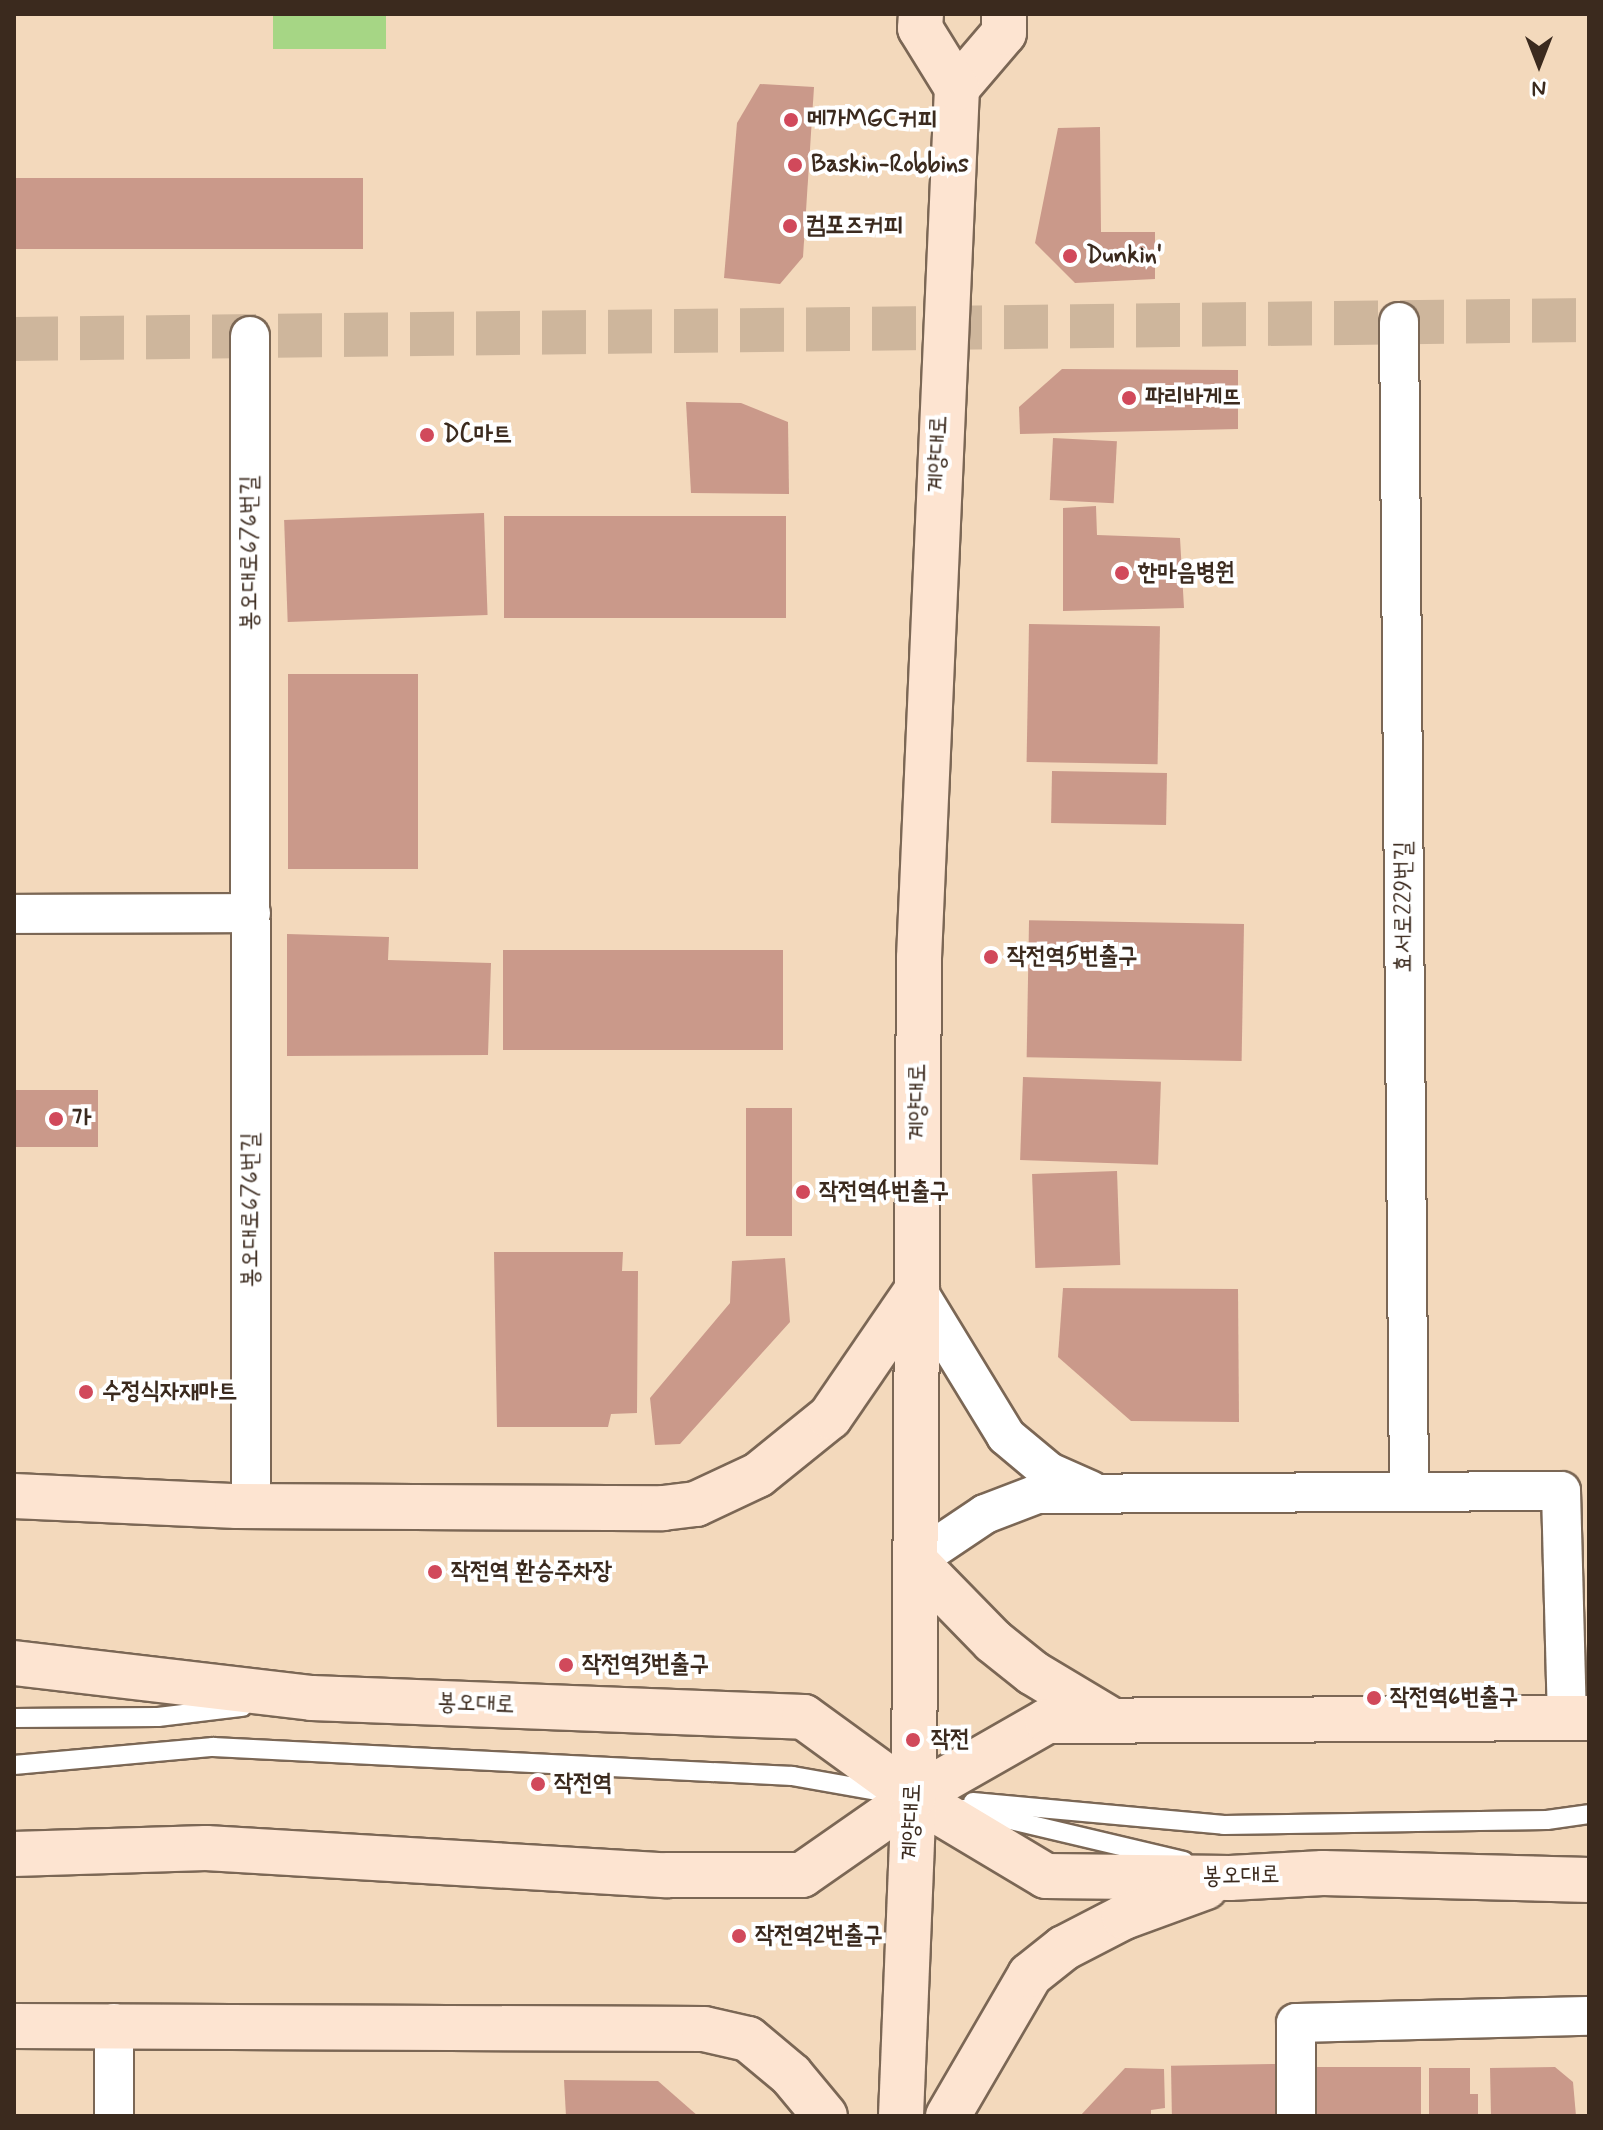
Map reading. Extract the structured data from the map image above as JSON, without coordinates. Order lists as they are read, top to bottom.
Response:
{
  "streets": {
    "main road": ["계양대로", "봉오대로"],
    "street": ["봉오대로676번길", "효서로229번길"]
  },
  "crossings": [
    ["계양대로", "봉오대로"]
  ],
  "places": [
    "메가MGC커피",
    "Baskin-Robbins",
    "컴포즈커피",
    "Dunkin'",
    "파리바게뜨",
    "DC마트",
    "한마음병원",
    "작전역5번출구",
    "가",
    "작전역4번출구",
    "수정식자재마트",
    "작전역 환승주차장",
    "작전역3번출구",
    "작전역6번출구",
    "작전",
    "작전역",
    "작전역2번출구"
  ],
  "north": "bottom"
}
